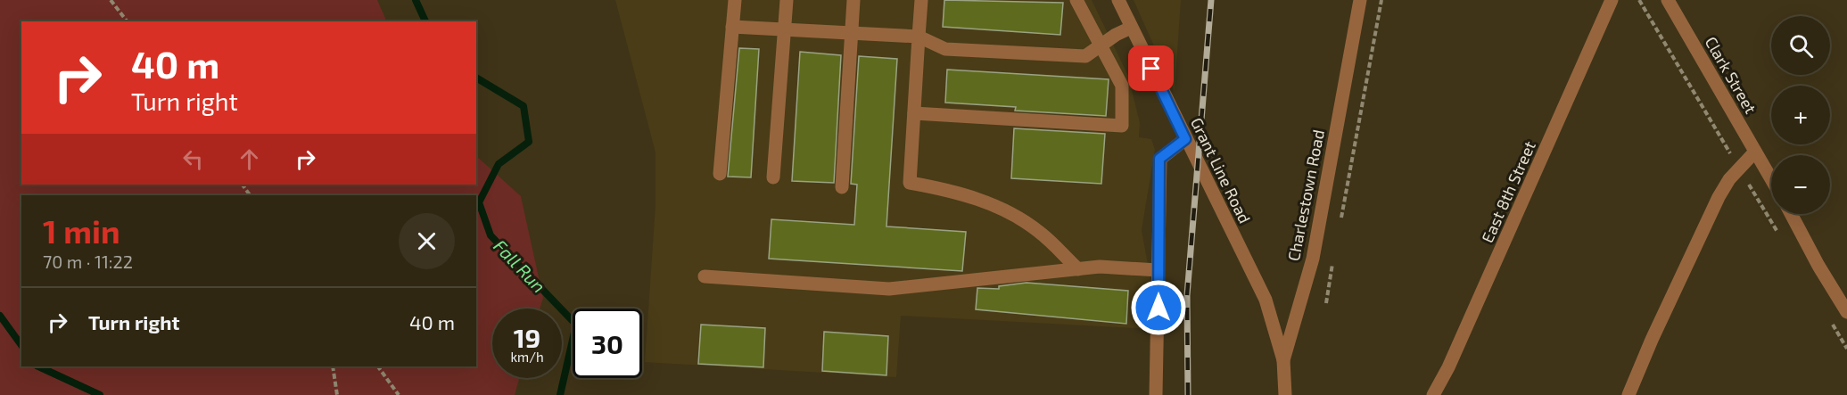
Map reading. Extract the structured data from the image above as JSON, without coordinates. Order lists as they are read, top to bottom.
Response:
{
  "streets": {
    "street": [
      "Clark Street",
      "Grant Line Road",
      "East 8th Street",
      "Charlestown Road"
    ]
  },
  "crossings": [
    ["Grant Line Road", "Charlestown Road"]
  ],
  "water": ["Fall Run"],
  "page": {
    "map_buttons": ["+", "−"],
    "turn": ["40 m", "Turn right"],
    "heading": ["1 min", "70 m · 11:22"],
    "list": [
      {
        "name": "Turn right",
        "value": "40 m"
      }
    ],
    "speed": "19 km/h",
    "limit": "30"
  }
}
